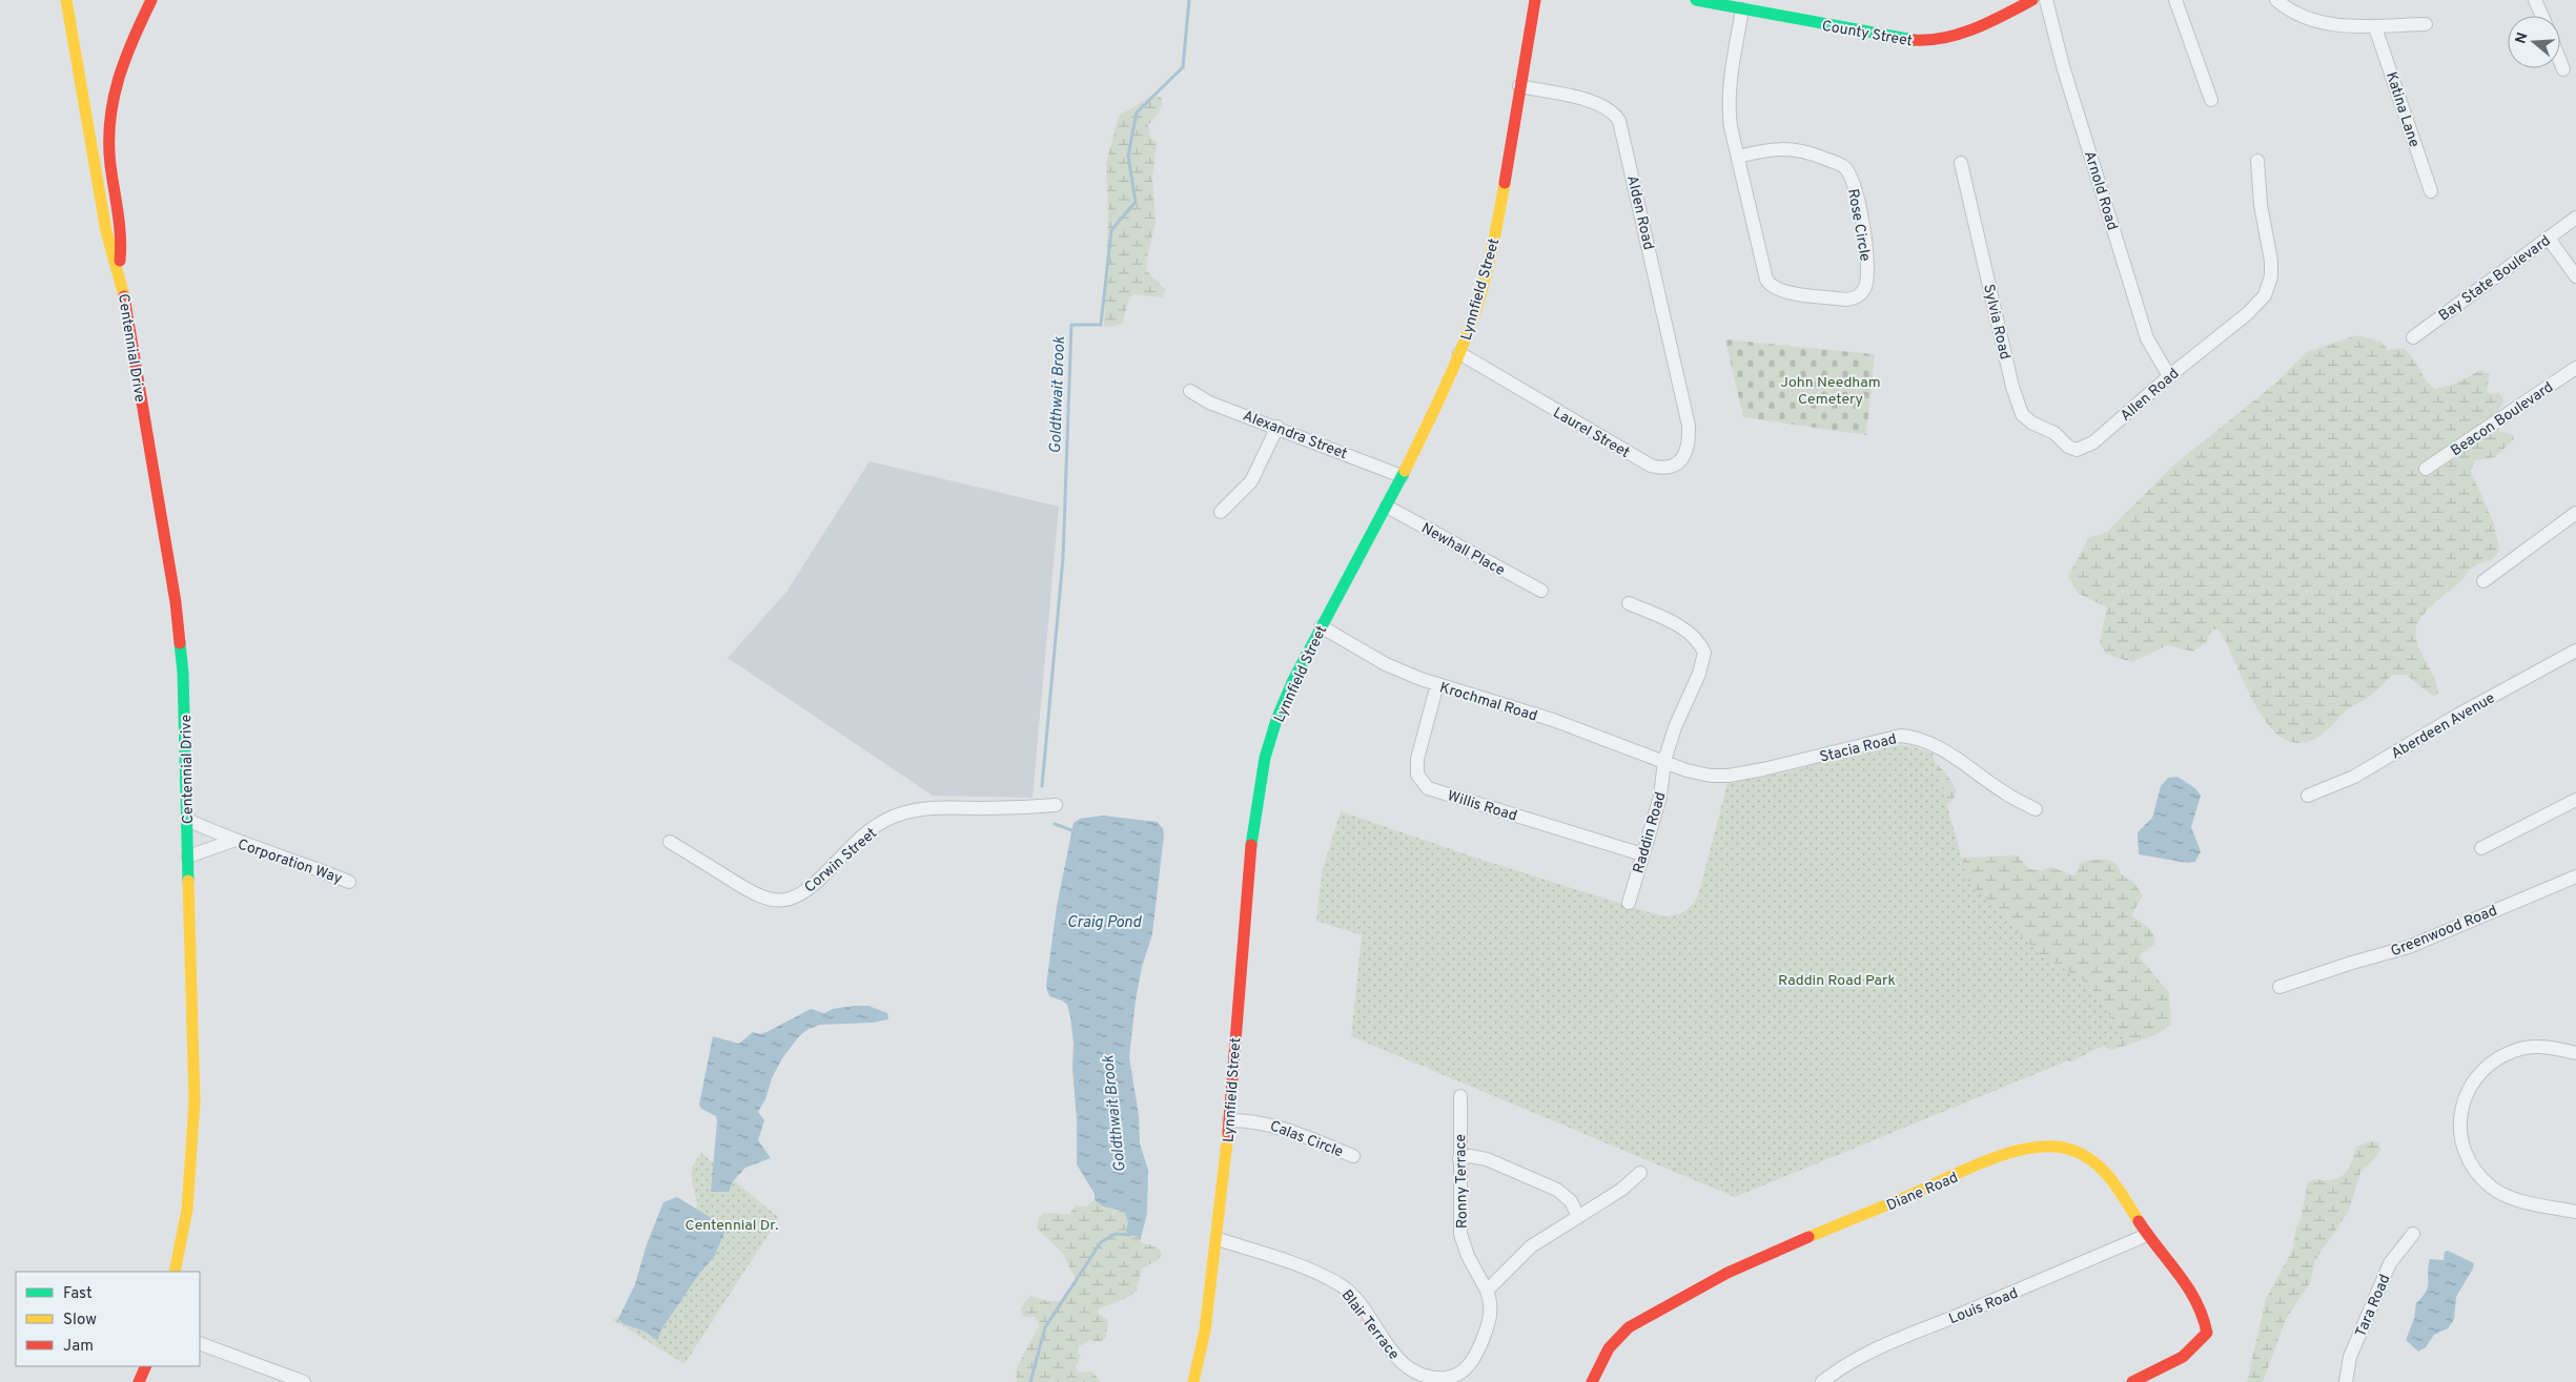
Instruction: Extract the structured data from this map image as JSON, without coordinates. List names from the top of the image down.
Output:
{
  "streets": {
    "street": [
      "County Street",
      "Katina Lane",
      "Arnold Road",
      "Alden Road",
      "Rose Circle",
      "Bay State Boulevard",
      "Lynnfield Street",
      "Sylvia Road",
      "Centennial Drive",
      "Allen Road",
      "Beacon Boulevard",
      "Laurel Street",
      "Alexandra Street",
      "Newhall Place",
      "Krochmal Road",
      "Aberdeen Avenue",
      "Stacia Road",
      "Willis Road",
      "Raddin Road",
      "Corwin Street",
      "Corporation Way",
      "Greenwood Road",
      "Calas Circle",
      "Ronny Terrace",
      "Diane Road",
      "Louis Road",
      "Tara Road",
      "Blair Terrace"
    ]
  },
  "crossings": [
    ["County Street", "Rose Circle"],
    ["Arnold Road", "Allen Road"],
    ["Alden Road", "Lynnfield Street"],
    ["Alden Road", "Laurel Street"],
    ["Lynnfield Street", "Laurel Street"],
    ["Lynnfield Street", "Alexandra Street"],
    ["Lynnfield Street", "Newhall Place"],
    ["Lynnfield Street", "Krochmal Road"],
    ["Lynnfield Street", "Calas Circle"],
    ["Lynnfield Street", "Blair Terrace"],
    ["Sylvia Road", "Allen Road"],
    ["Centennial Drive", "Corporation Way"],
    ["Krochmal Road", "Stacia Road"],
    ["Krochmal Road", "Willis Road"],
    ["Krochmal Road", "Raddin Road"],
    ["Stacia Road", "Raddin Road"],
    ["Willis Road", "Raddin Road"],
    ["Ronny Terrace", "Blair Terrace"],
    ["Diane Road", "Louis Road"]
  ],
  "water": ["Goldthwait Brook", "Craig Pond"],
  "parks": ["John Needham Cemetery", "Raddin Road Park", "Centennial Dr."],
  "legend": ["Fast", "Slow", "Jam"],
  "north": "left"
}
